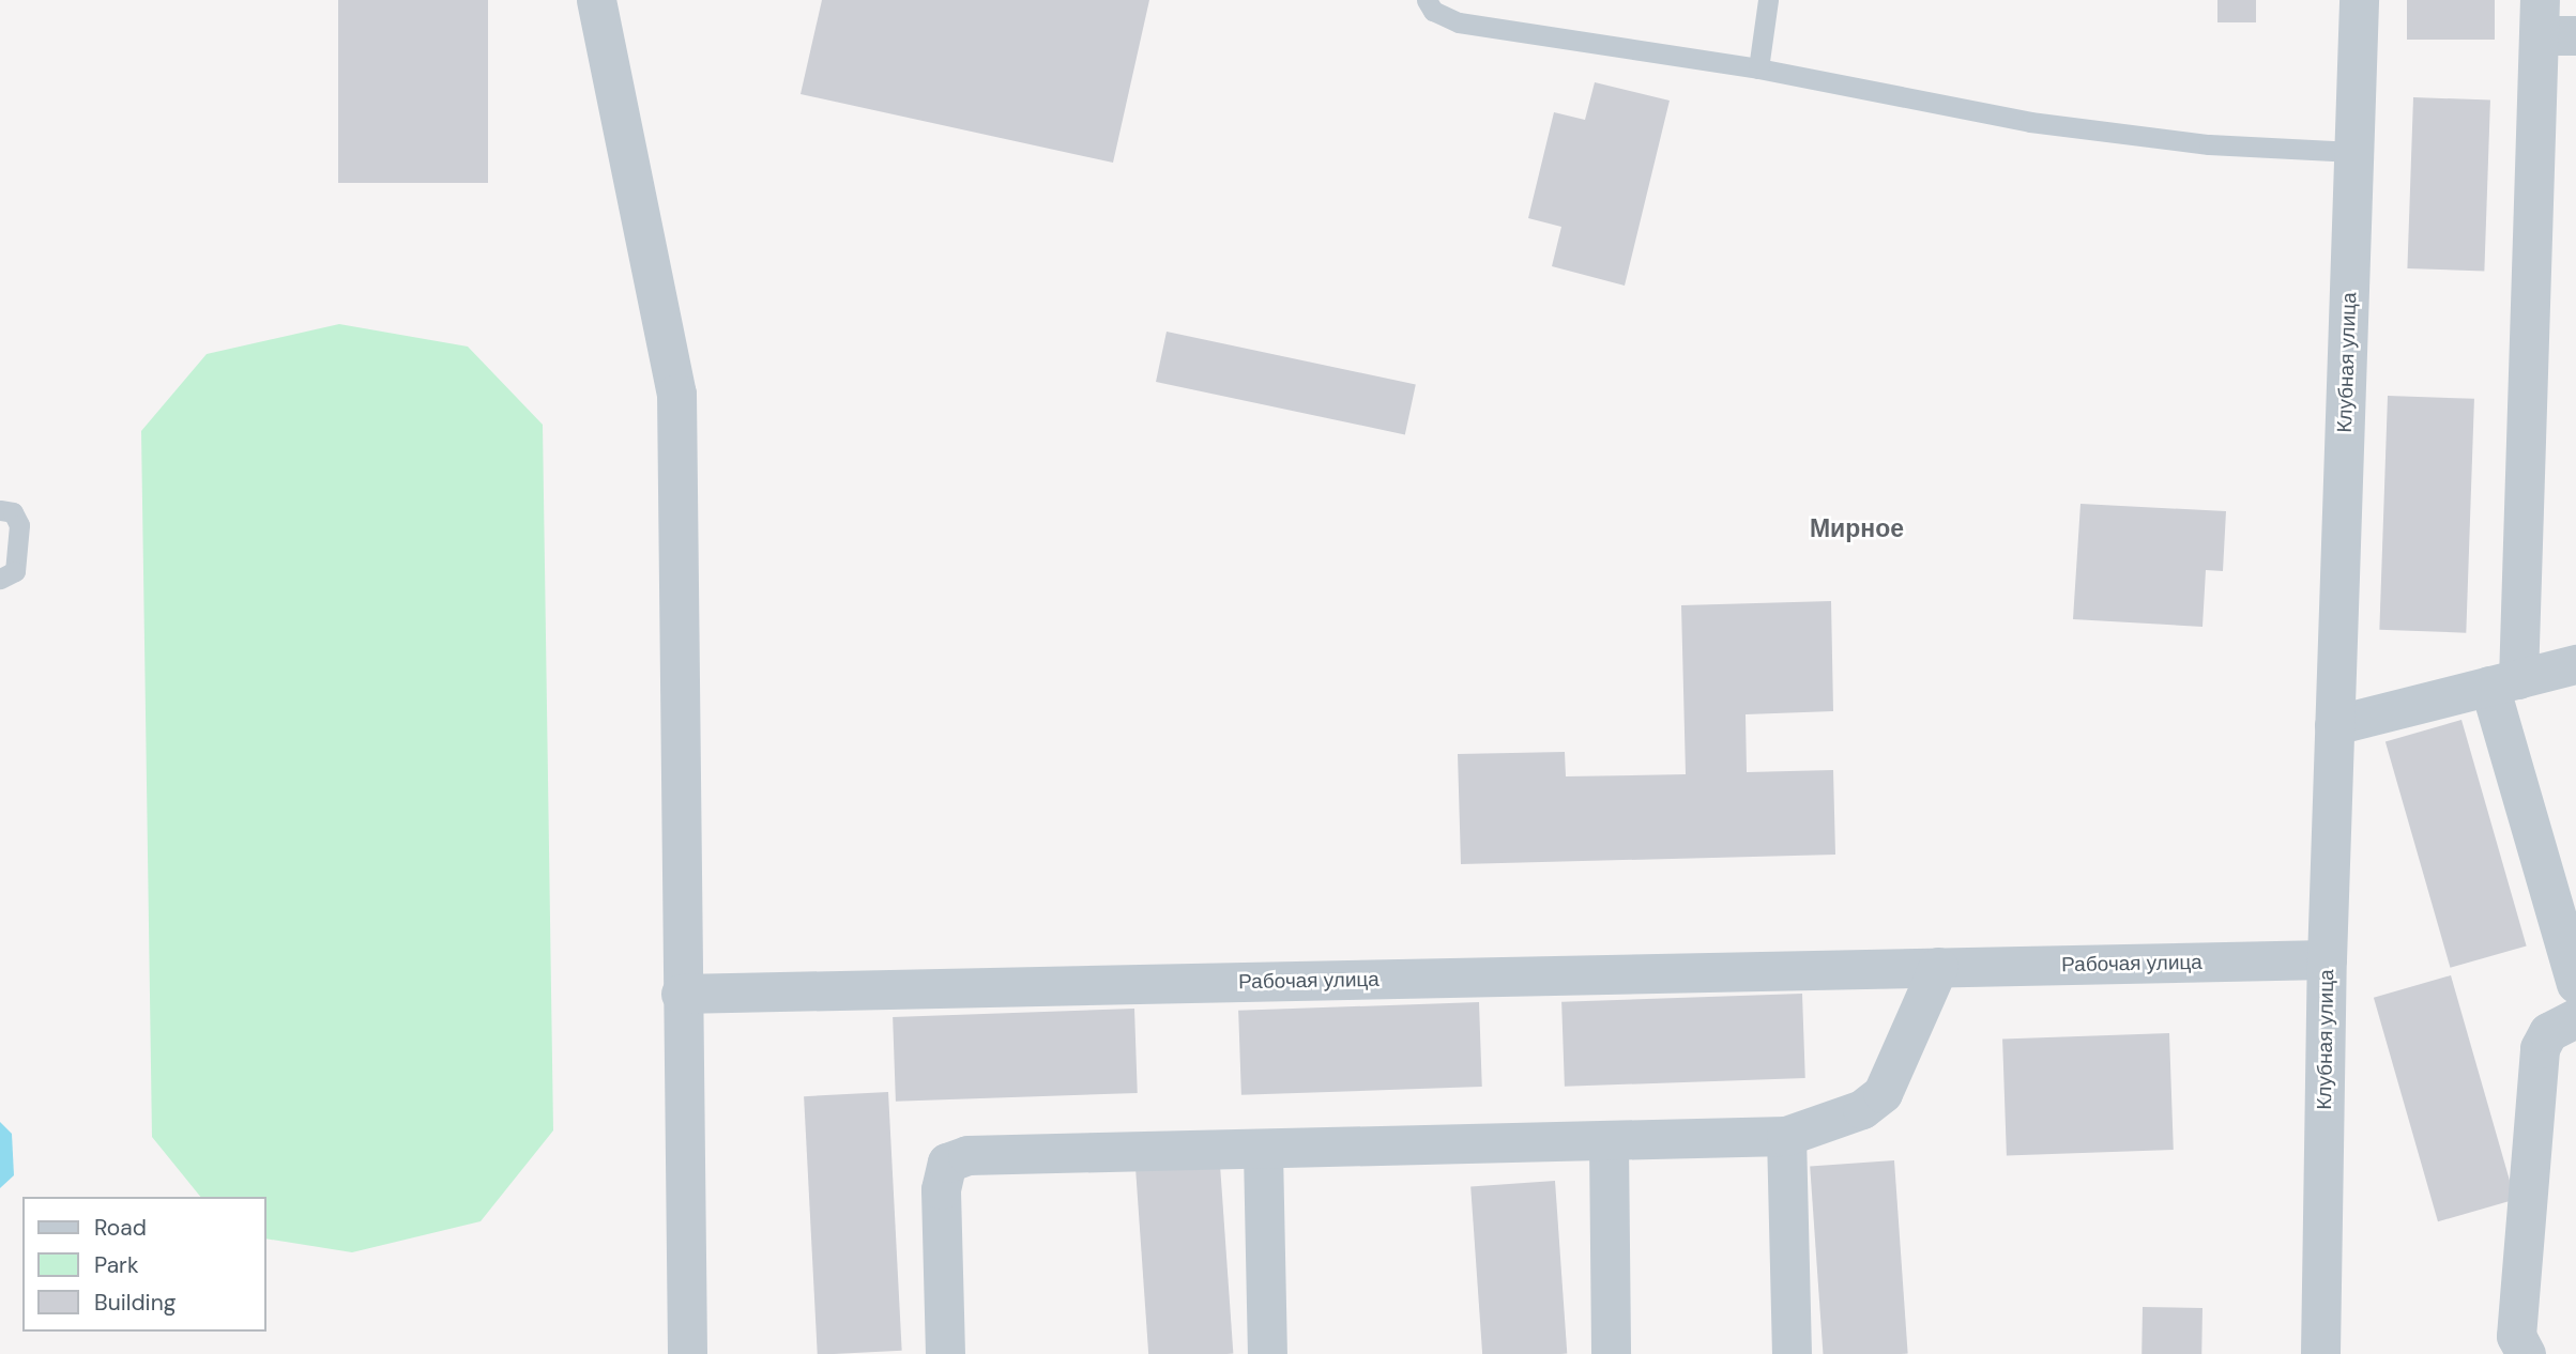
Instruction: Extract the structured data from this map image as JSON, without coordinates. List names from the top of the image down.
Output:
{
  "streets": {
    "street": ["Клубная улица", "Рабочая улица"]
  },
  "crossings": [
    ["Клубная улица", "Рабочая улица"]
  ],
  "districts": ["Мирное"],
  "legend": ["Road", "Park", "Building"]
}
